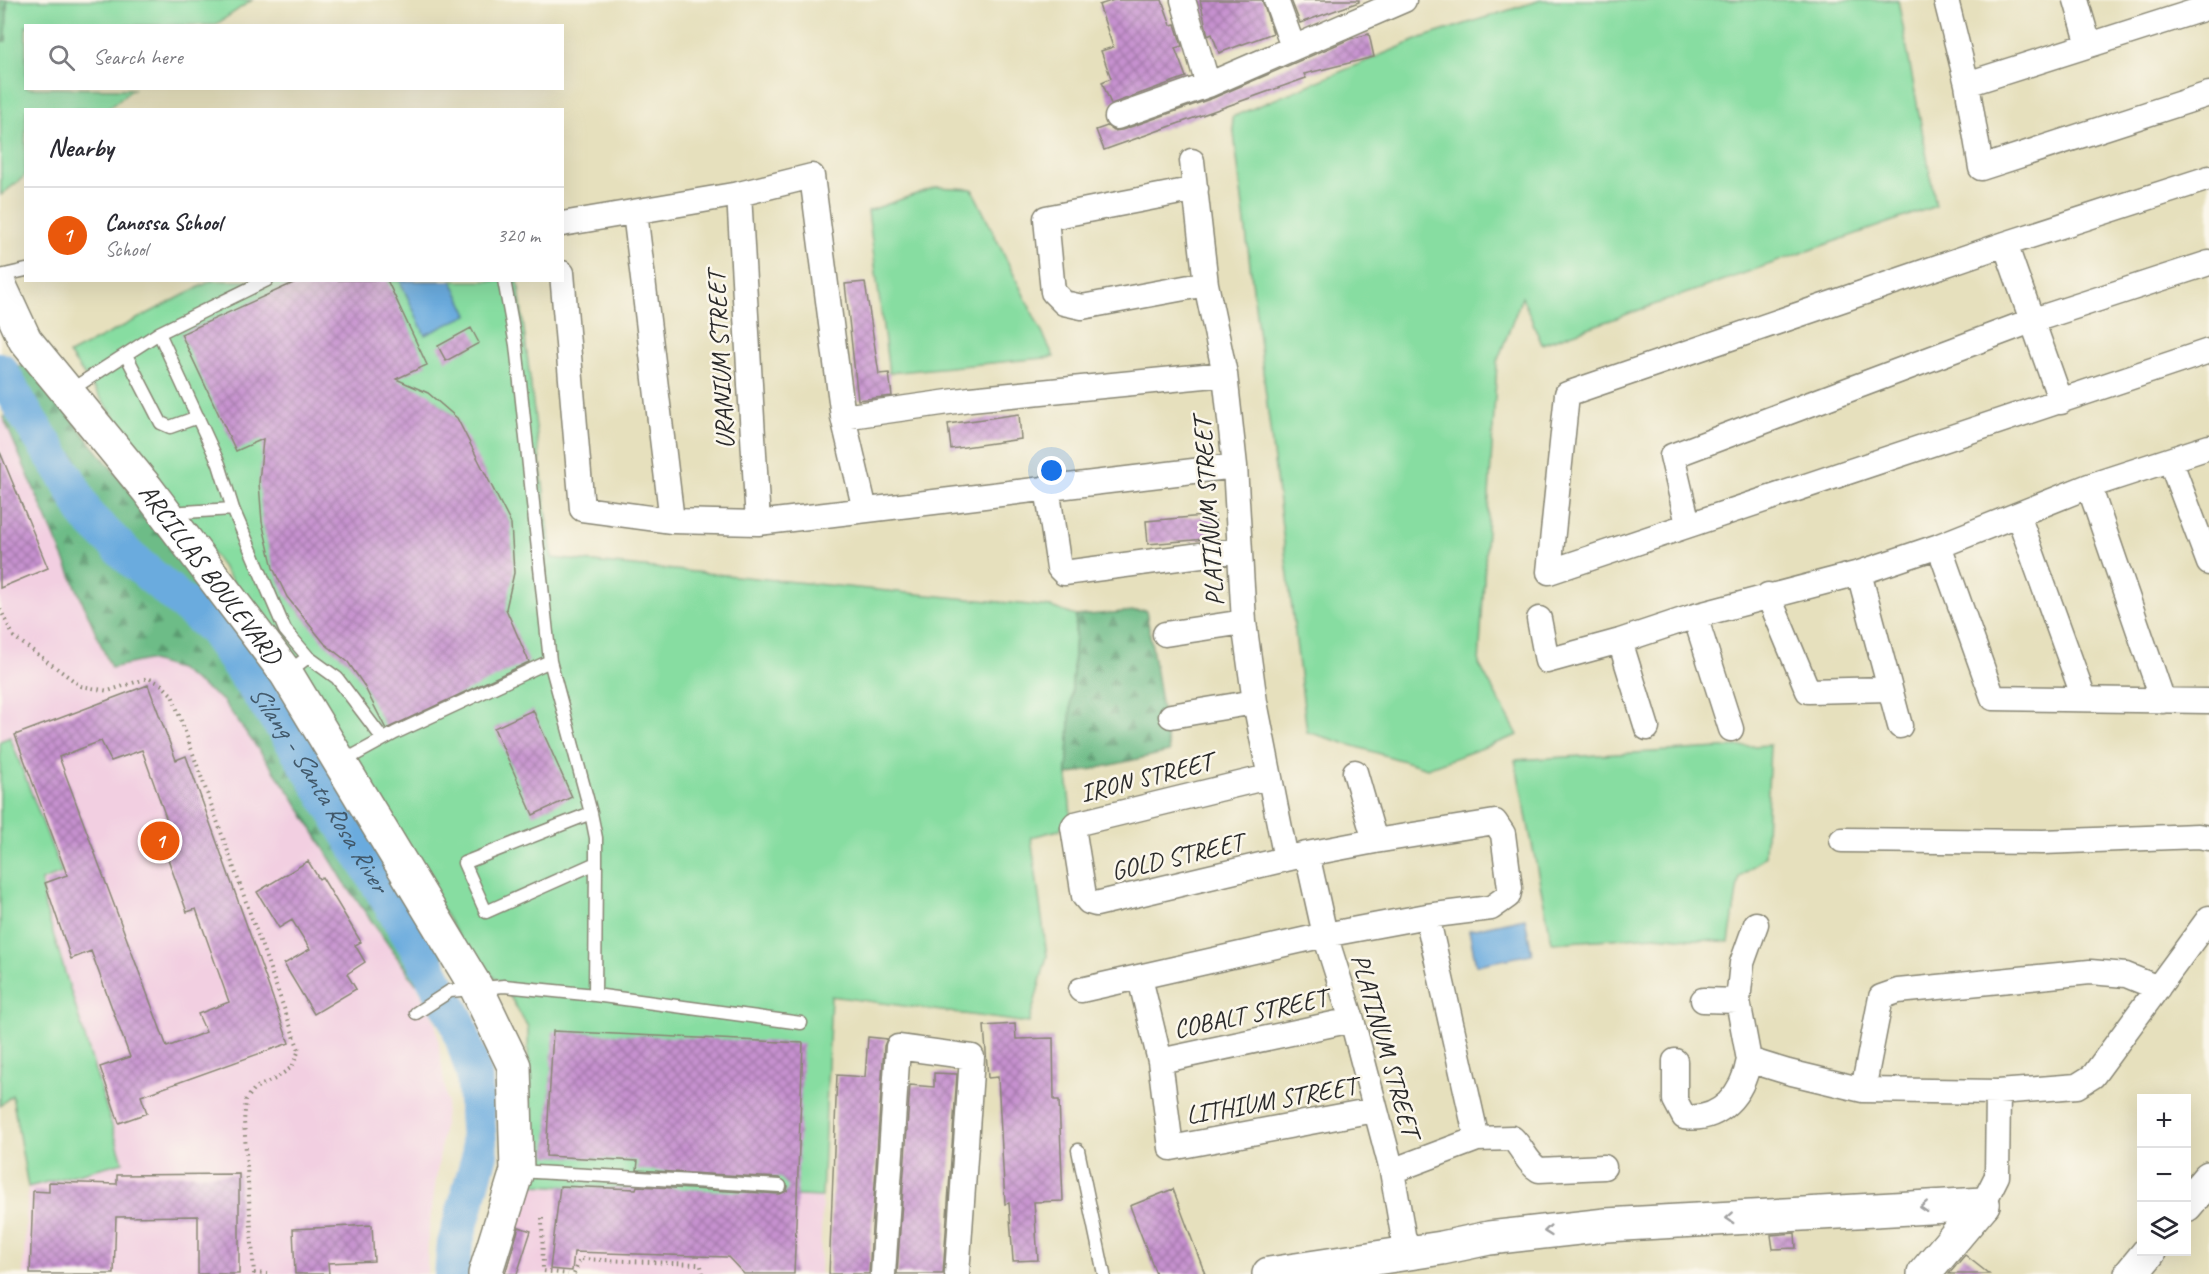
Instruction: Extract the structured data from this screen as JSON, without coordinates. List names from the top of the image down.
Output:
{
  "streets": {
    "main road": ["ARCILLAS BOULEVARD"],
    "street": [
      "URANIUM STREET",
      "PLATINUM STREET",
      "IRON STREET",
      "GOLD STREET",
      "COBALT STREET",
      "LITHIUM STREET"
    ]
  },
  "crossings": [
    ["PLATINUM STREET", "IRON STREET"],
    ["PLATINUM STREET", "GOLD STREET"],
    ["PLATINUM STREET", "COBALT STREET"],
    ["PLATINUM STREET", "LITHIUM STREET"],
    ["IRON STREET", "GOLD STREET"],
    ["COBALT STREET", "LITHIUM STREET"]
  ],
  "water": ["Silang - Santa Rosa River"],
  "page": {
    "search": "Search here",
    "heading": "Nearby",
    "list": [
      {
        "mark": "1",
        "name": "Canossa School",
        "note": "School",
        "value": "320 m"
      }
    ],
    "pins": "1",
    "map_buttons": ["+", "−"]
  }
}
